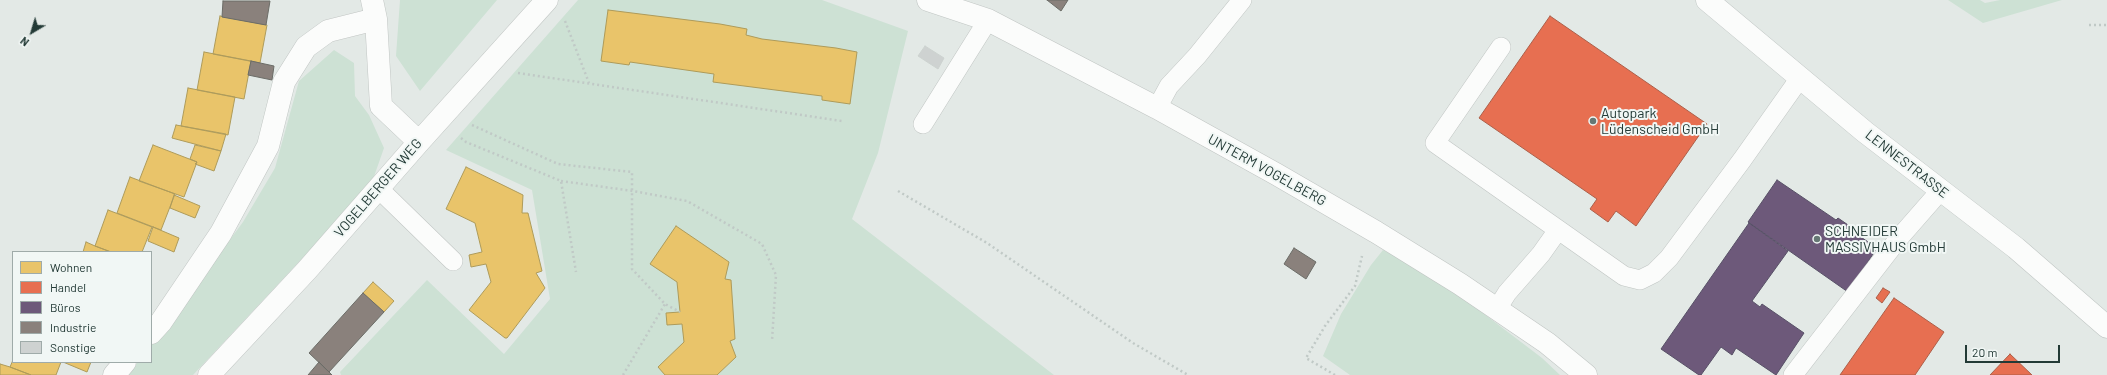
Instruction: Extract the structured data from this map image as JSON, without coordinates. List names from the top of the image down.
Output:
{
  "streets": {
    "street": ["LENNESTRASSE", "UNTERM VOGELBERG", "VOGELBERGER WEG"]
  },
  "places": ["Autopark Lüdenscheid GmbH", "SCHNEIDER MASSIVHAUS GmbH"],
  "legend": [
    "Wohnen",
    "Handel",
    "Büros",
    "Industrie",
    "Sonstige"
  ],
  "scale_bar": "20 m",
  "north": "bottom left"
}
